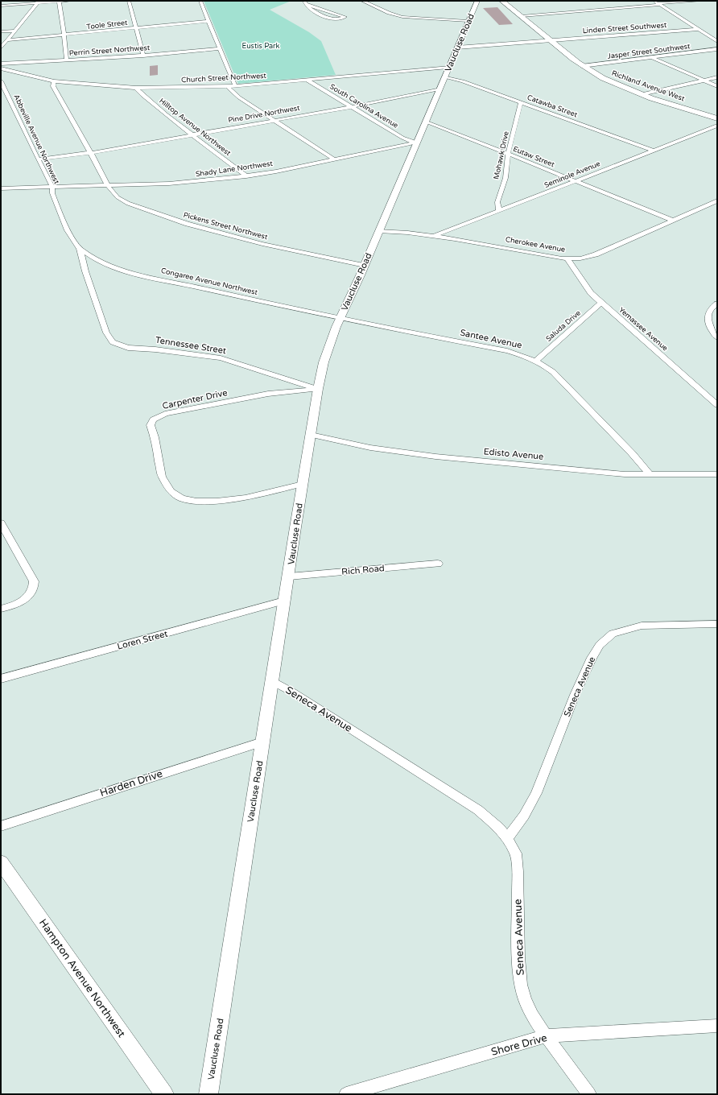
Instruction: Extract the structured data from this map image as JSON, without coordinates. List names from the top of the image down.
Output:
{
  "streets": {
    "main road": ["Richland Avenue West"],
    "street": [
      "Toole Street",
      "Linden Street Southwest",
      "Vaucluse Road",
      "Perrin Street Northwest",
      "Jasper Street Southwest",
      "Church Street Northwest",
      "South Carolina Avenue",
      "Catawba Street",
      "Pine Drive Northwest",
      "Hilltop Avenue Northwest",
      "Abbeville Avenue Northwest",
      "Mohawk Drive",
      "Eutaw Street",
      "Shady Lane Northwest",
      "Seminole Avenue",
      "Pickens Street Northwest",
      "Cherokee Avenue",
      "Congaree Avenue Northwest",
      "Saluda Drive",
      "Yemassee Avenue",
      "Santee Avenue",
      "Tennessee Street",
      "Carpenter Drive",
      "Edisto Avenue",
      "Rich Road",
      "Loren Street",
      "Seneca Avenue",
      "Harden Drive",
      "Hampton Avenue Northwest",
      "Shore Drive"
    ]
  },
  "crossings": [
    ["Linden Street Southwest", "Vaucluse Road"],
    ["Linden Street Southwest", "Richland Avenue West"],
    ["Vaucluse Road", "Church Street Northwest"],
    ["Vaucluse Road", "South Carolina Avenue"],
    ["Vaucluse Road", "Catawba Street"],
    ["Vaucluse Road", "Pine Drive Northwest"],
    ["Vaucluse Road", "Eutaw Street"],
    ["Vaucluse Road", "Shady Lane Northwest"],
    ["Vaucluse Road", "Pickens Street Northwest"],
    ["Vaucluse Road", "Cherokee Avenue"],
    ["Vaucluse Road", "Congaree Avenue Northwest"],
    ["Vaucluse Road", "Santee Avenue"],
    ["Vaucluse Road", "Tennessee Street"],
    ["Vaucluse Road", "Carpenter Drive"],
    ["Vaucluse Road", "Edisto Avenue"],
    ["Vaucluse Road", "Rich Road"],
    ["Vaucluse Road", "Loren Street"],
    ["Vaucluse Road", "Seneca Avenue"],
    ["Vaucluse Road", "Harden Drive"],
    ["Jasper Street Southwest", "Richland Avenue West"],
    ["Church Street Northwest", "South Carolina Avenue"],
    ["Church Street Northwest", "Catawba Street"],
    ["Church Street Northwest", "Hilltop Avenue Northwest"],
    ["Church Street Northwest", "Pickens Street Northwest"],
    ["South Carolina Avenue", "Pine Drive Northwest"],
    ["South Carolina Avenue", "Shady Lane Northwest"],
    ["Catawba Street", "Mohawk Drive"],
    ["Catawba Street", "Seminole Avenue"],
    ["Pine Drive Northwest", "Hilltop Avenue Northwest"],
    ["Pine Drive Northwest", "Abbeville Avenue Northwest"],
    ["Pine Drive Northwest", "Pickens Street Northwest"],
    ["Hilltop Avenue Northwest", "Shady Lane Northwest"],
    ["Abbeville Avenue Northwest", "Shady Lane Northwest"],
    ["Abbeville Avenue Northwest", "Congaree Avenue Northwest"],
    ["Abbeville Avenue Northwest", "Tennessee Street"],
    ["Mohawk Drive", "Eutaw Street"],
    ["Mohawk Drive", "Seminole Avenue"],
    ["Eutaw Street", "Seminole Avenue"],
    ["Eutaw Street", "Cherokee Avenue"],
    ["Shady Lane Northwest", "Pickens Street Northwest"],
    ["Seminole Avenue", "Cherokee Avenue"],
    ["Cherokee Avenue", "Yemassee Avenue"],
    ["Congaree Avenue Northwest", "Santee Avenue"],
    ["Saluda Drive", "Yemassee Avenue"],
    ["Saluda Drive", "Santee Avenue"],
    ["Santee Avenue", "Edisto Avenue"],
    ["Tennessee Street", "Carpenter Drive"],
    ["Seneca Avenue", "Shore Drive"]
  ],
  "parks": ["Eustis Park"]
}
